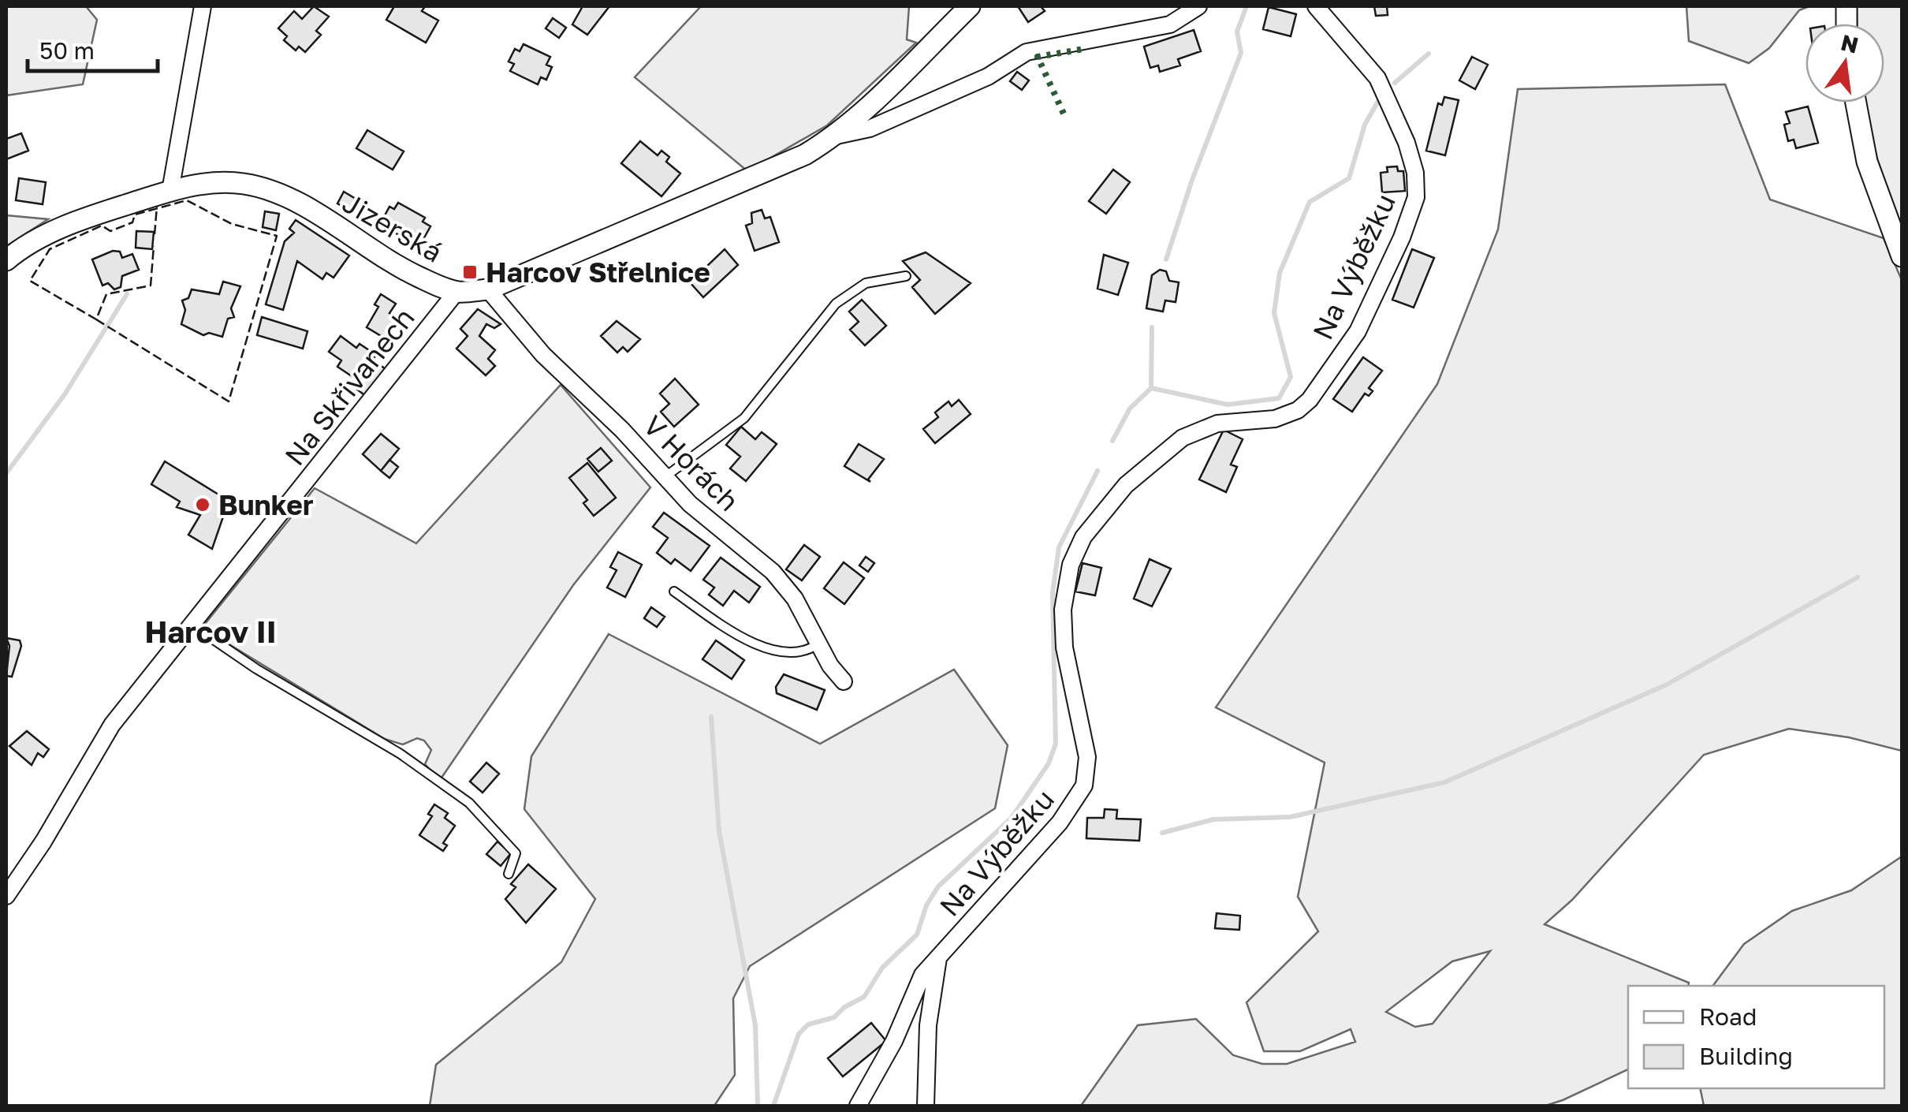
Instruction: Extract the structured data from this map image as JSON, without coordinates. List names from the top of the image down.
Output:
{
  "streets": {
    "street": [
      "Jizerská",
      "Na Výběžku",
      "Na Skřivanech",
      "V Horách"
    ]
  },
  "crossings": [
    ["Jizerská", "Na Skřivanech"],
    ["Jizerská", "V Horách"]
  ],
  "districts": ["Harcov II"],
  "places": {
    "transit": ["Harcov Střelnice"],
    "other": ["Bunker"]
  },
  "legend": ["Road", "Building"],
  "scale_bar": "50 m",
  "north": "top"
}
